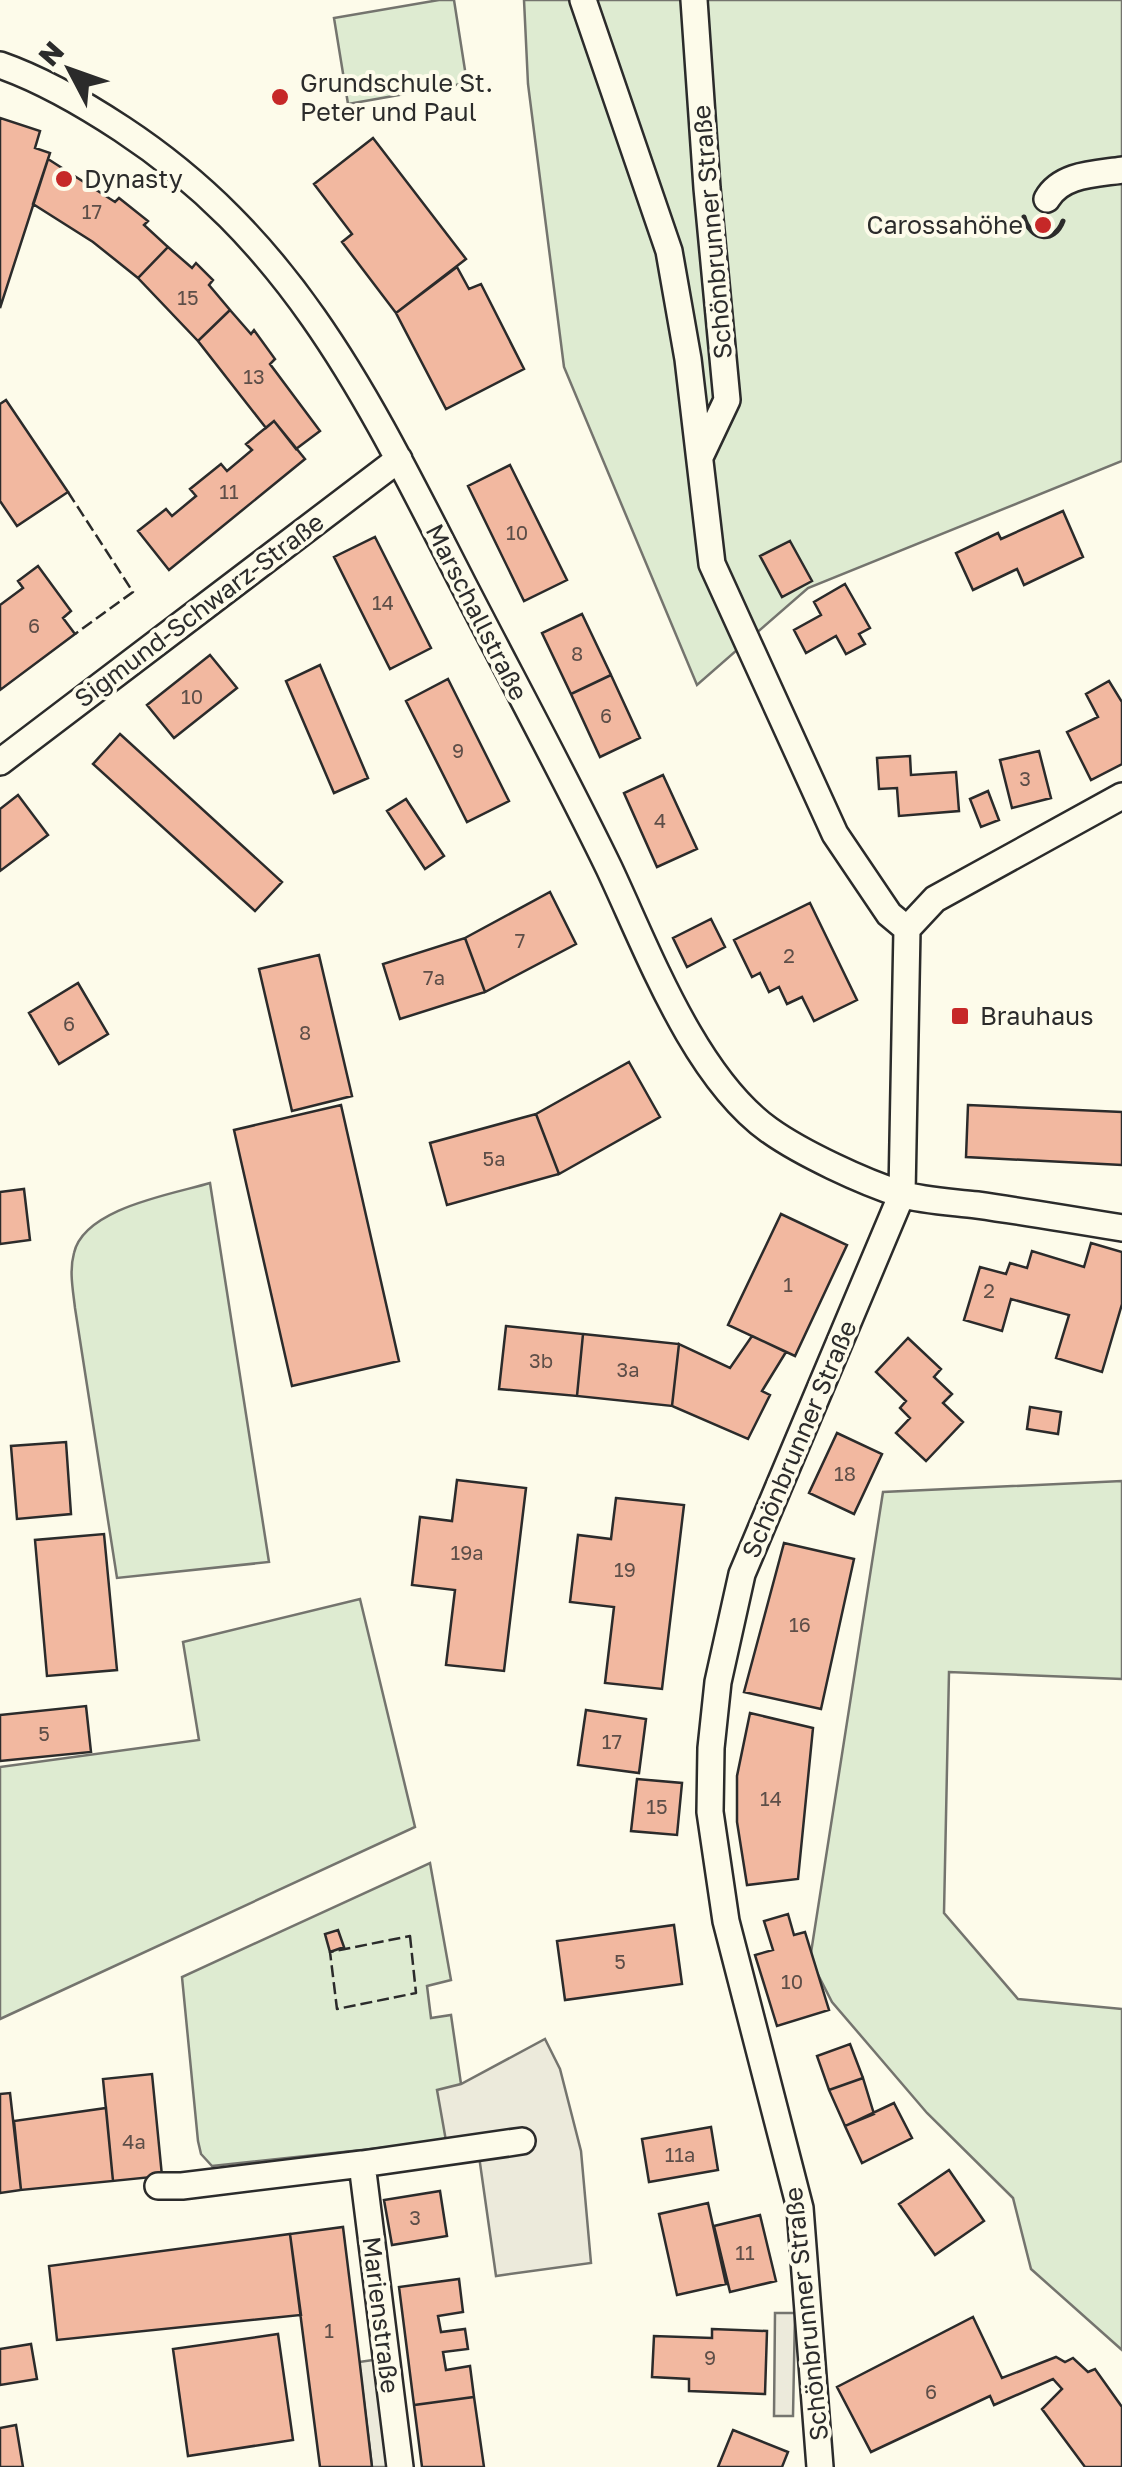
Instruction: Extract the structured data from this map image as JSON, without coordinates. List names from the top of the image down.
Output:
{
  "streets": {
    "street": [
      "Schönbrunner Straße",
      "Sigmund-Schwarz-Straße",
      "Marschallstraße",
      "Marienstraße"
    ]
  },
  "crossings": [
    ["Schönbrunner Straße", "Marschallstraße"],
    ["Sigmund-Schwarz-Straße", "Marschallstraße"]
  ],
  "places": {
    "other": ["Grundschule St. Peter und Paul", "Dynasty", "Carossahöhe"],
    "transit": ["Brauhaus"]
  },
  "house_numbers": [
    "17",
    "15",
    "13",
    "11",
    "10",
    "14",
    "6",
    "8",
    "10",
    "6",
    "9",
    "3",
    "4",
    "7",
    "2",
    "7a",
    "6",
    "8",
    "5a",
    "1",
    "2",
    "3b",
    "3a",
    "18",
    "19a",
    "19",
    "16",
    "5",
    "17",
    "14",
    "15",
    "5",
    "10",
    "4a",
    "11a",
    "3",
    "11",
    "1",
    "9",
    "6"
  ],
  "north": "top left"
}
